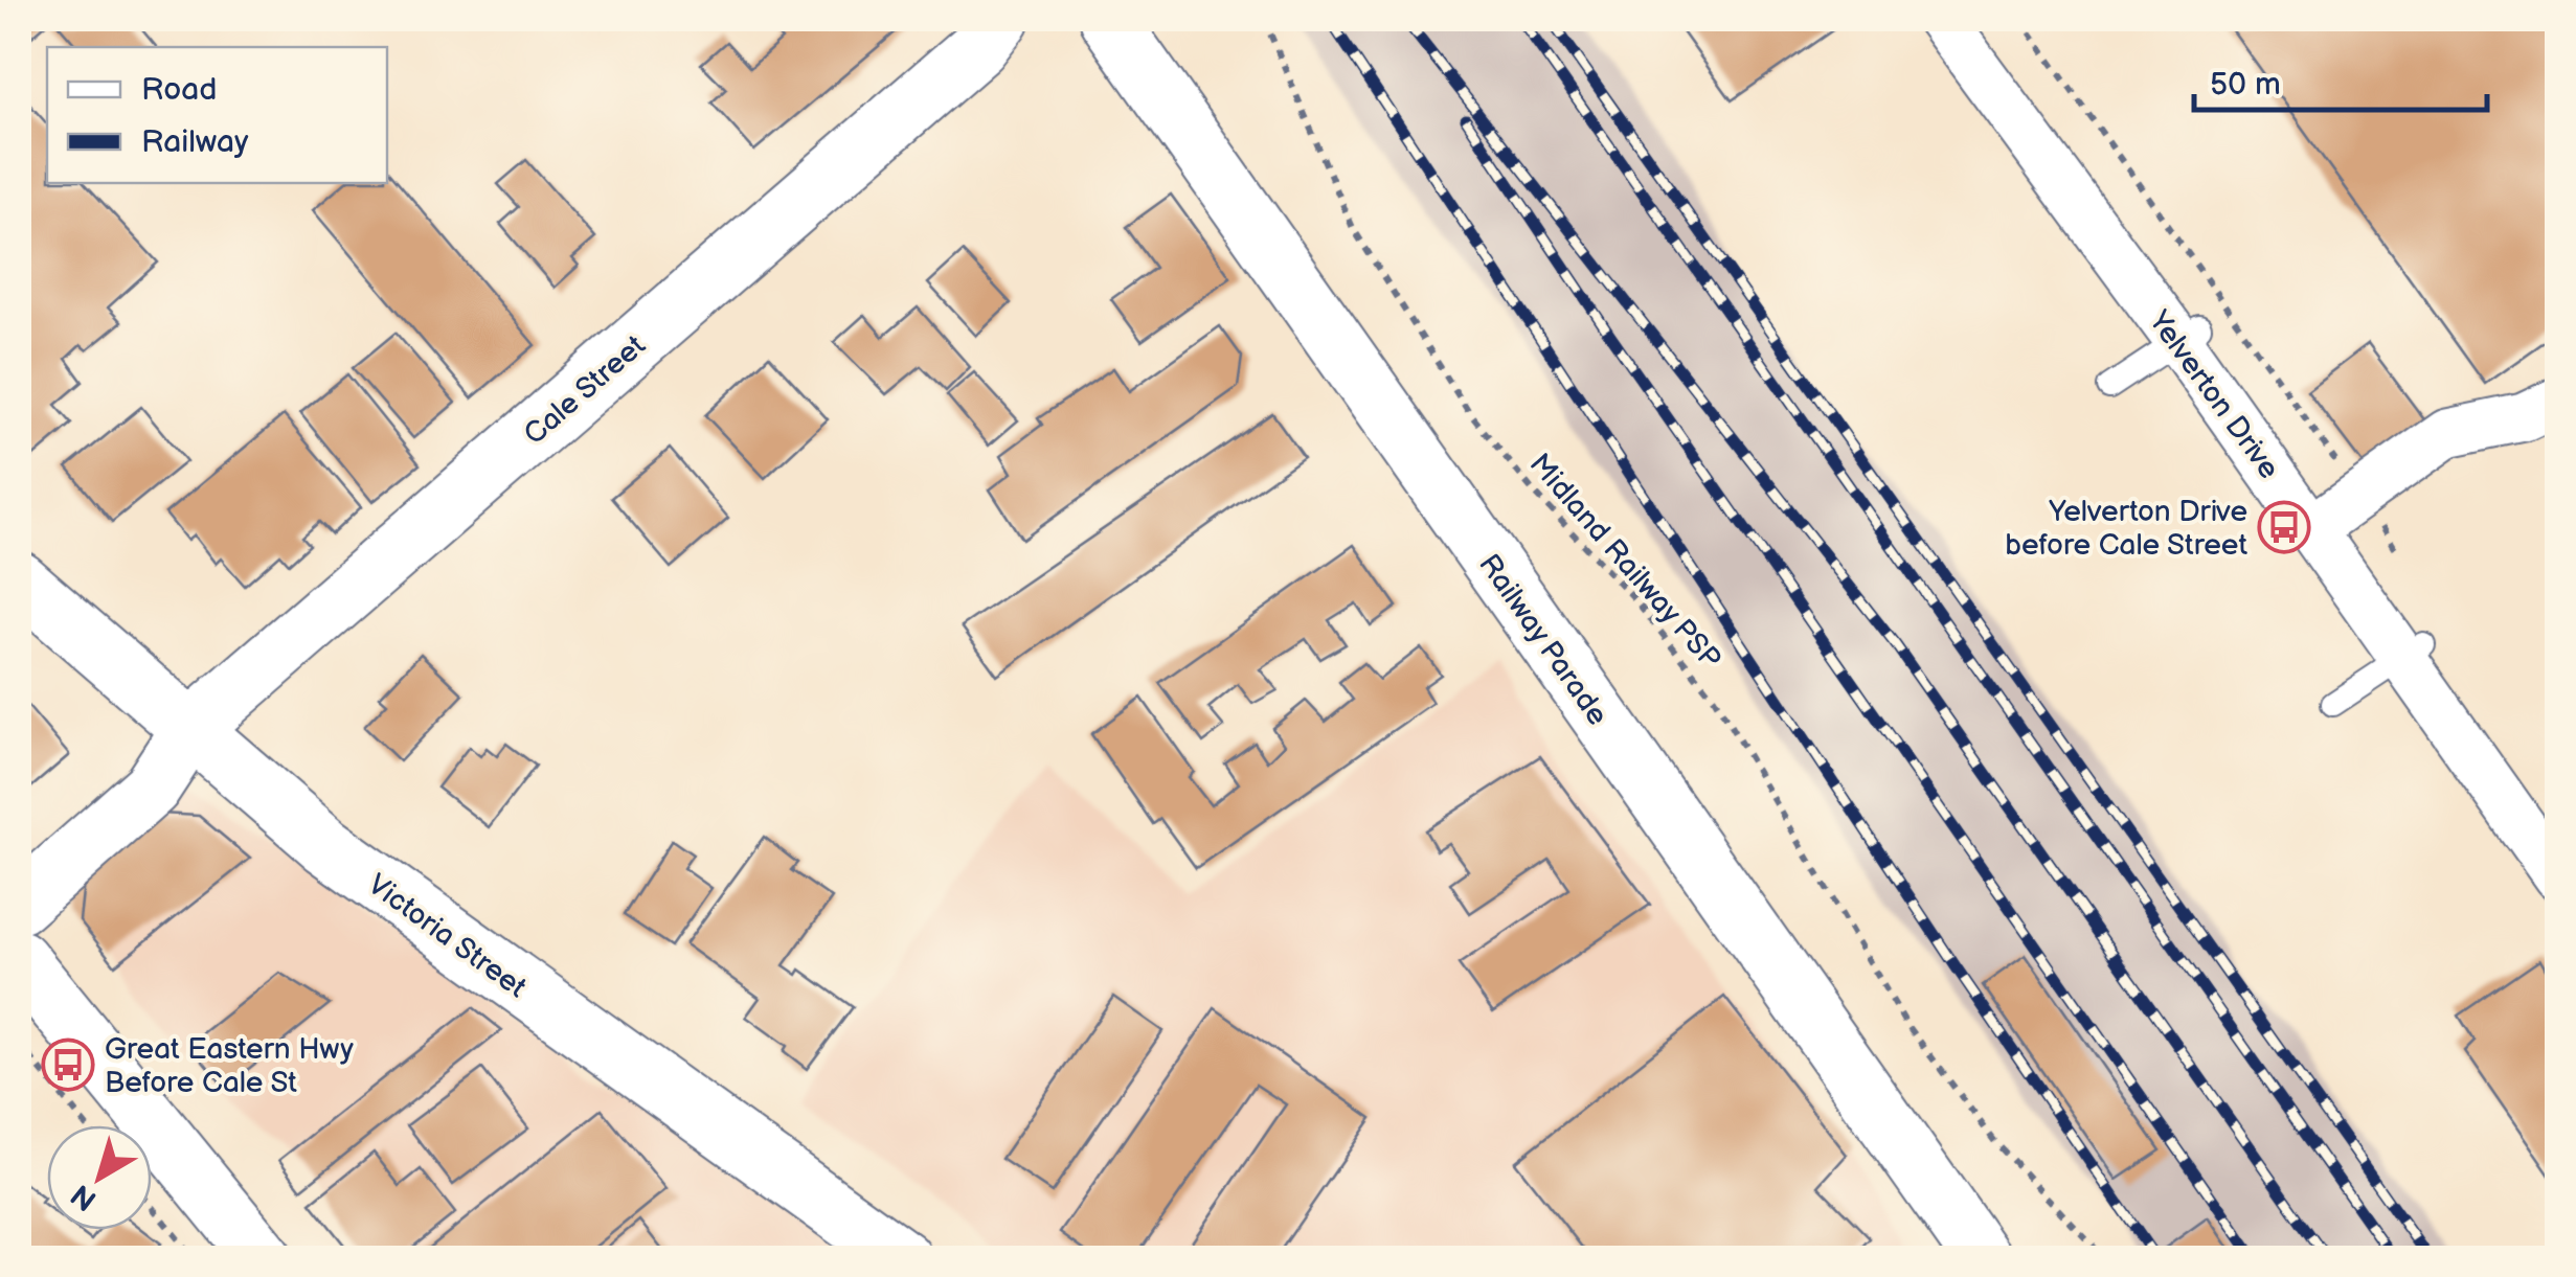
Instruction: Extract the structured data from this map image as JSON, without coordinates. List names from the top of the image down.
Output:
{
  "streets": {
    "main road": ["Cale Street", "Railway Parade", "Victoria Street"],
    "street": ["Yelverton Drive"],
    "path": ["Midland Railway PSP"]
  },
  "crossings": [
    ["Cale Street", "Victoria Street"]
  ],
  "places": {
    "bus stop": ["Yelverton Drive before Cale Street", "Great Eastern Hwy Before Cale St"]
  },
  "legend": ["Road", "Railway"],
  "scale_bar": "50 m",
  "north": "bottom left"
}
